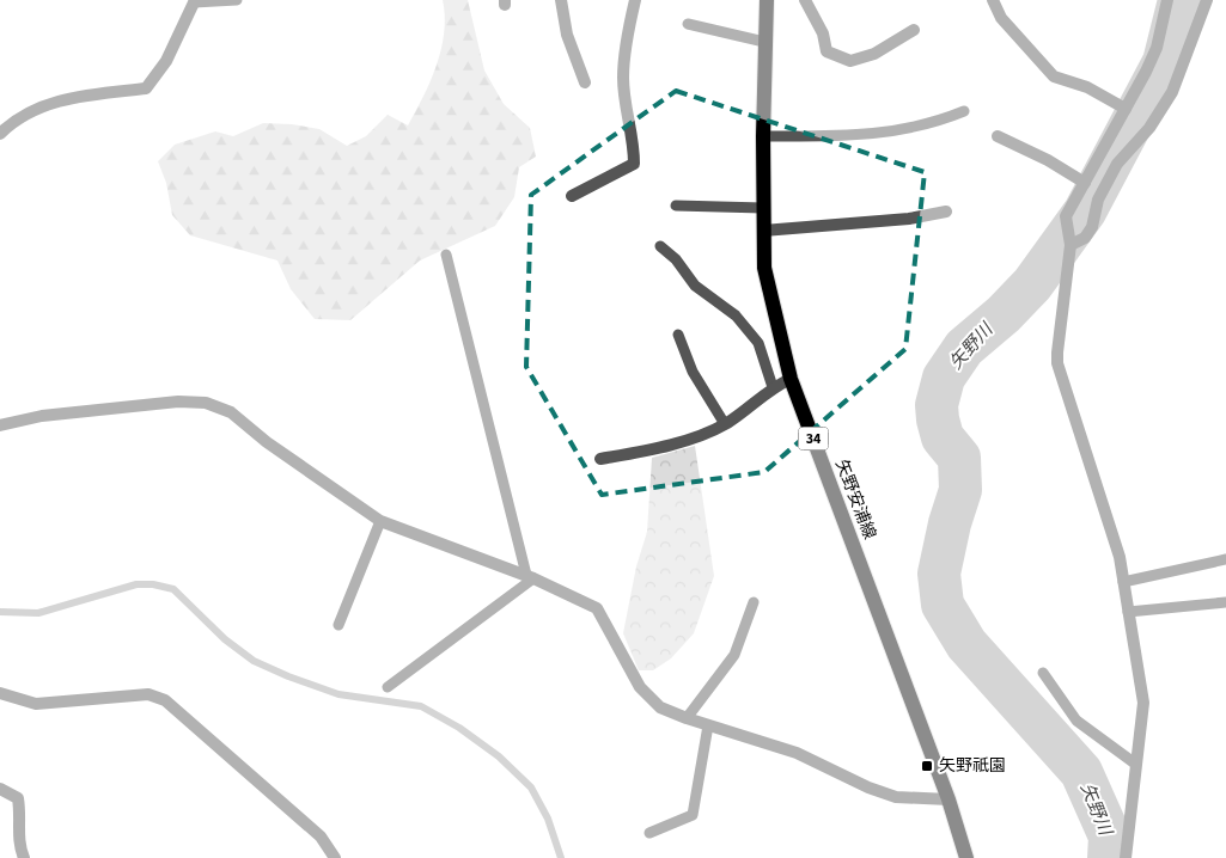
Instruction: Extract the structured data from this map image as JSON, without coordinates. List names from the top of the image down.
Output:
{
  "streets": {
    "main road": ["34", "矢野安浦線"]
  },
  "water": ["矢野川"],
  "places": {
    "transit": ["矢野祇園"]
  }
}
